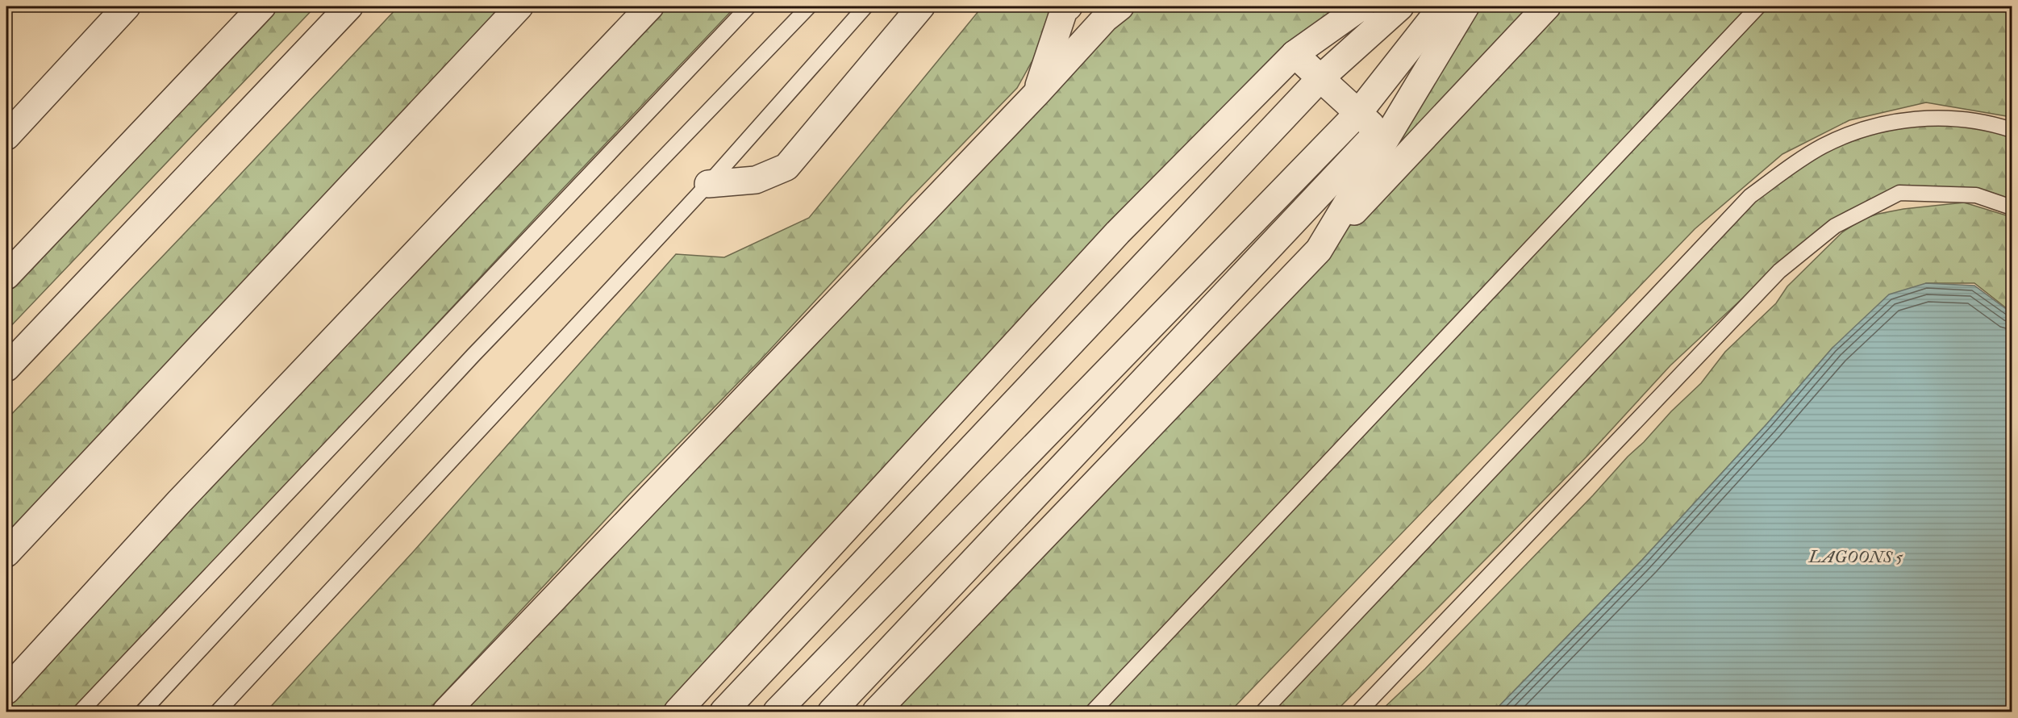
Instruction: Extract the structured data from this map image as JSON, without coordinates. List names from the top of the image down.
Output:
{
  "water": ["LAGOONS 5"]
}
